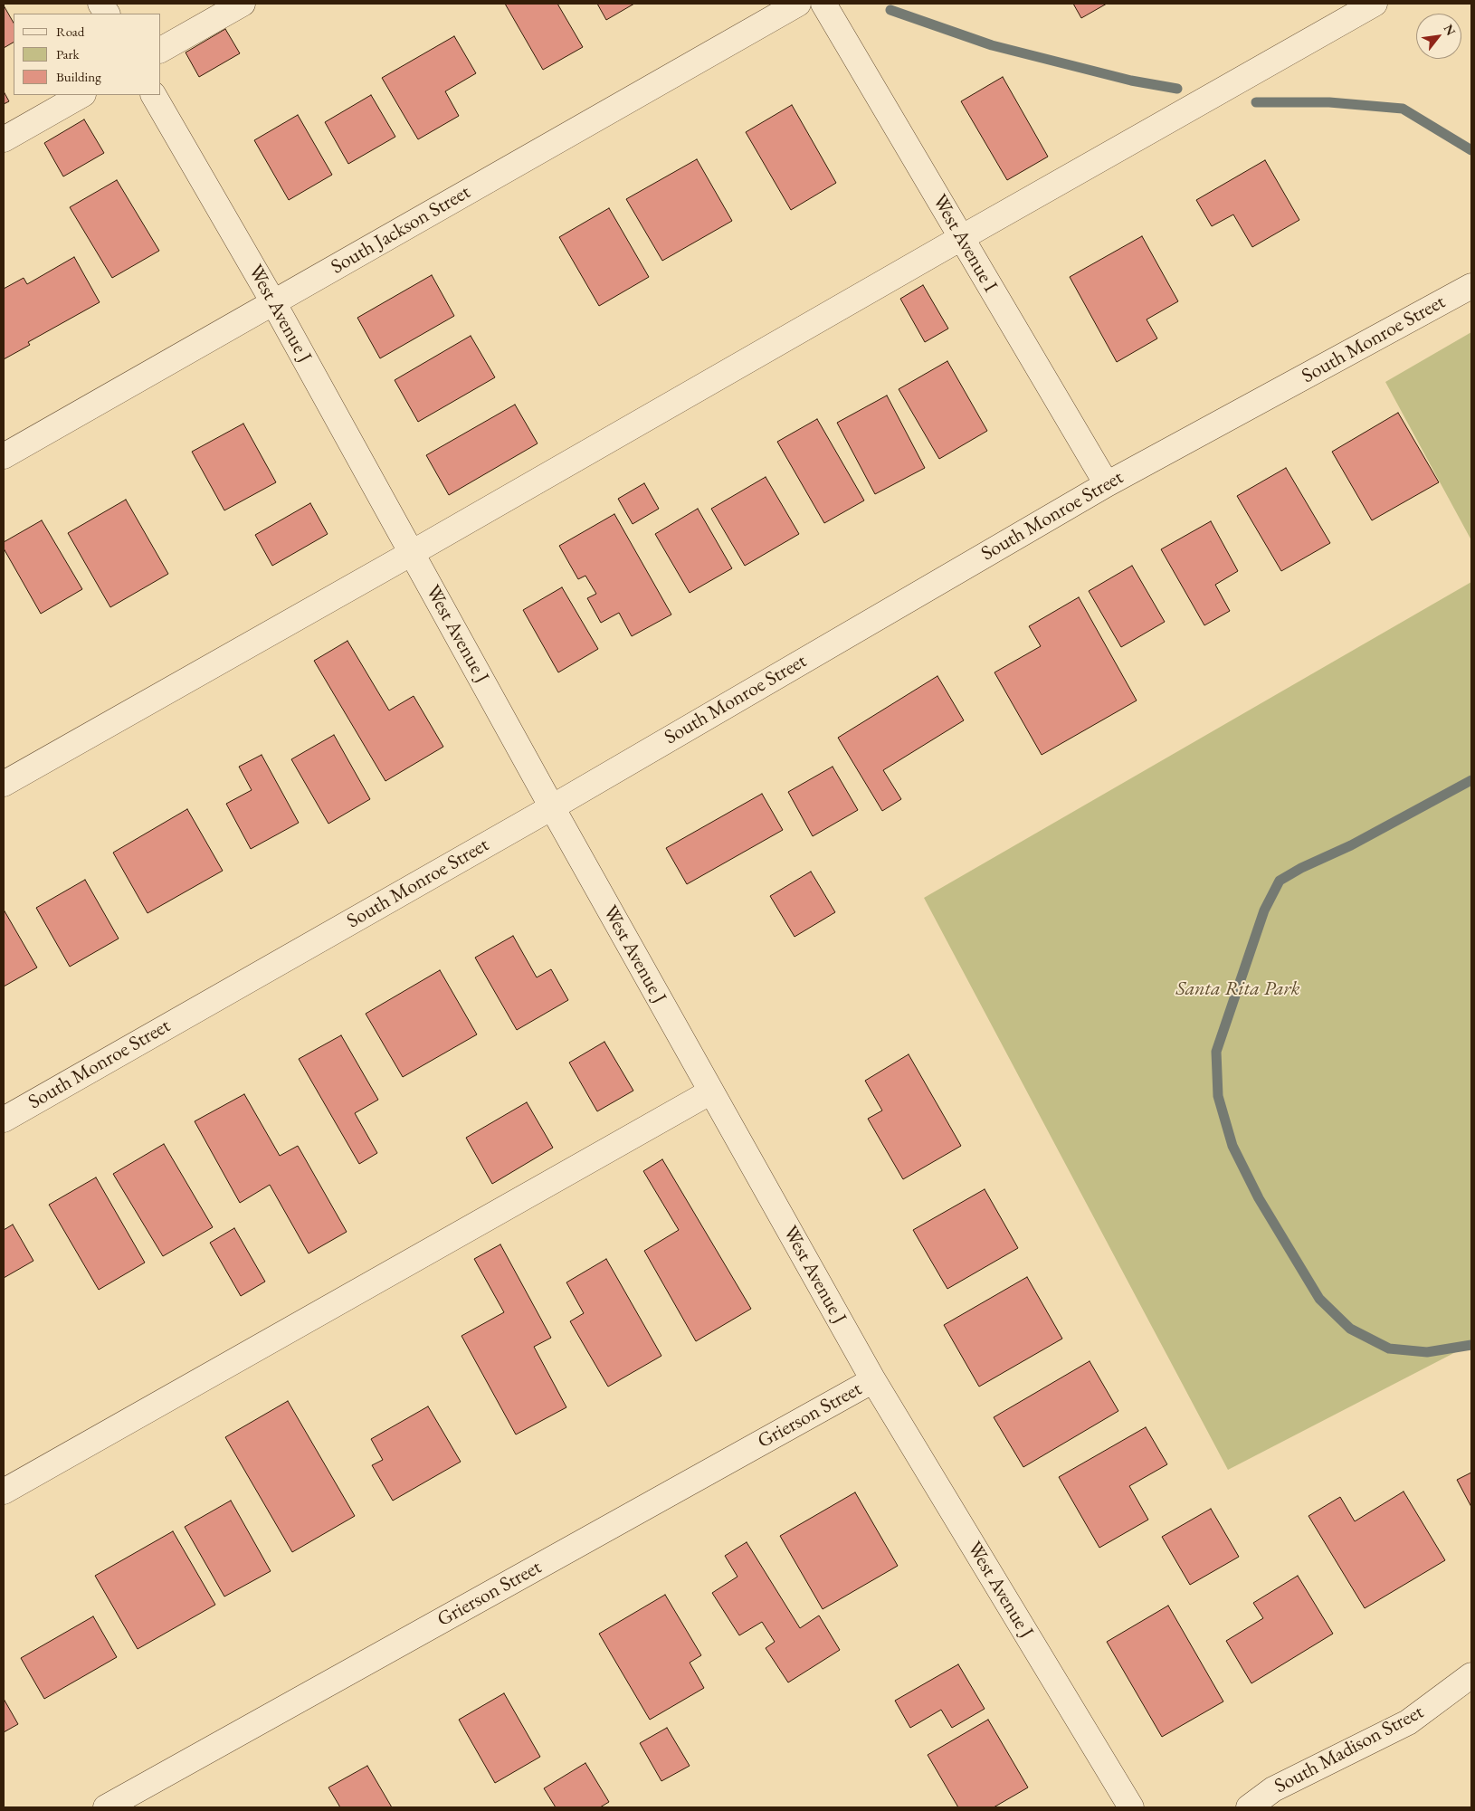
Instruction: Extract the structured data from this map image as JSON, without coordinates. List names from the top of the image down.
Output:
{
  "streets": {
    "street": [
      "South Jackson Street",
      "West Avenue I",
      "West Avenue J",
      "South Monroe Street",
      "Grierson Street",
      "South Madison Street"
    ]
  },
  "crossings": [
    ["South Jackson Street", "West Avenue J"],
    ["West Avenue I", "South Monroe Street"],
    ["West Avenue J", "South Monroe Street"],
    ["West Avenue J", "Grierson Street"]
  ],
  "parks": ["Santa Rita Park"],
  "legend": ["Road", "Park", "Building"],
  "north": "top right"
}
